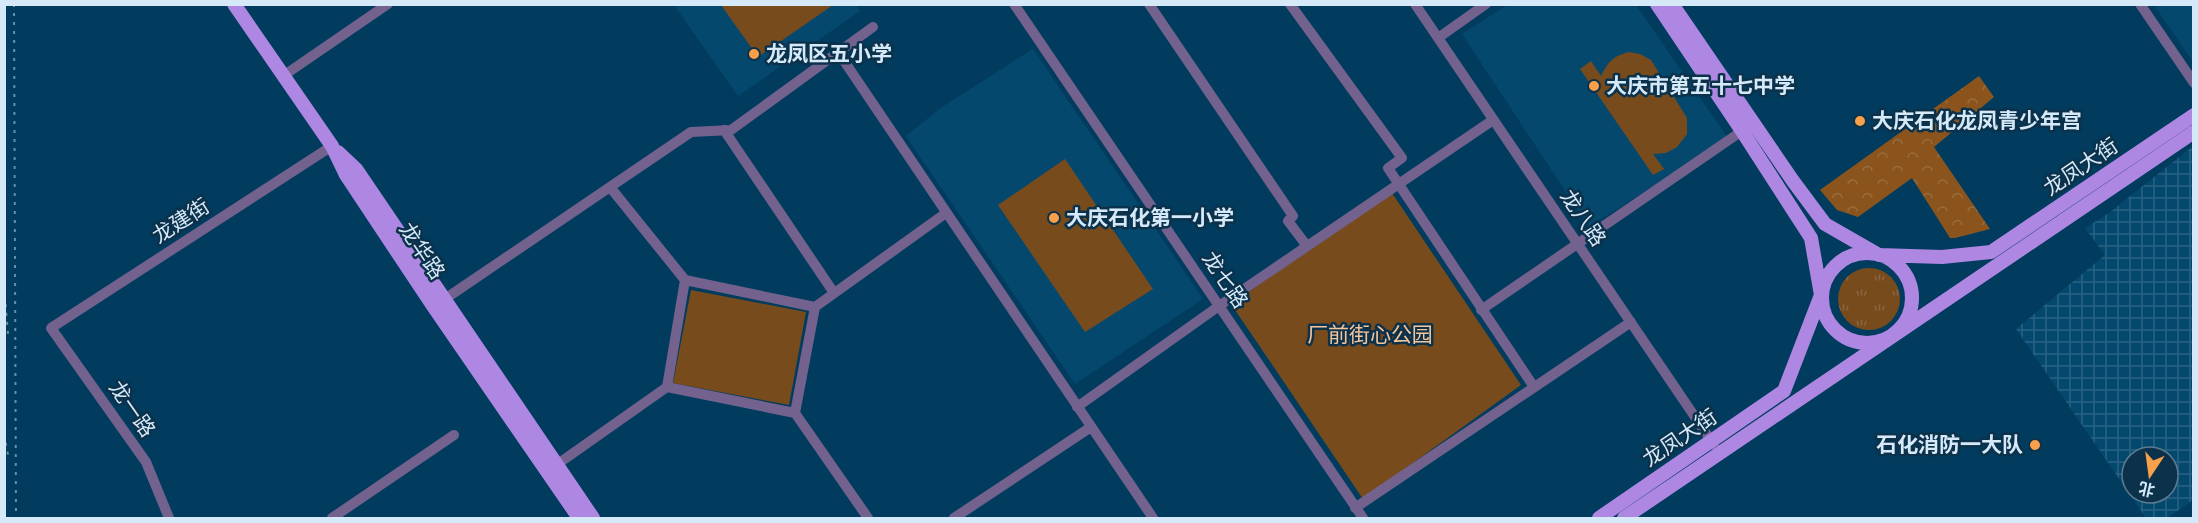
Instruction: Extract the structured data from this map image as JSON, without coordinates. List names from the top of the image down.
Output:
{
  "streets": {
    "main road": ["龙凤大街", "龙华路"],
    "street": [
      "龙八路",
      "龙建街",
      "龙七路",
      "龙一路"
    ]
  },
  "crossings": [
    ["龙凤大街", "龙八路"],
    ["龙建街", "龙华路"],
    ["龙建街", "龙一路"]
  ],
  "parks": ["厂前街心公园"],
  "places": [
    "龙凤区五小学",
    "大庆市第五十七中学",
    "大庆石化龙凤青少年宫",
    "大庆石化第一小学",
    "石化消防一大队"
  ],
  "north": "bottom"
}
